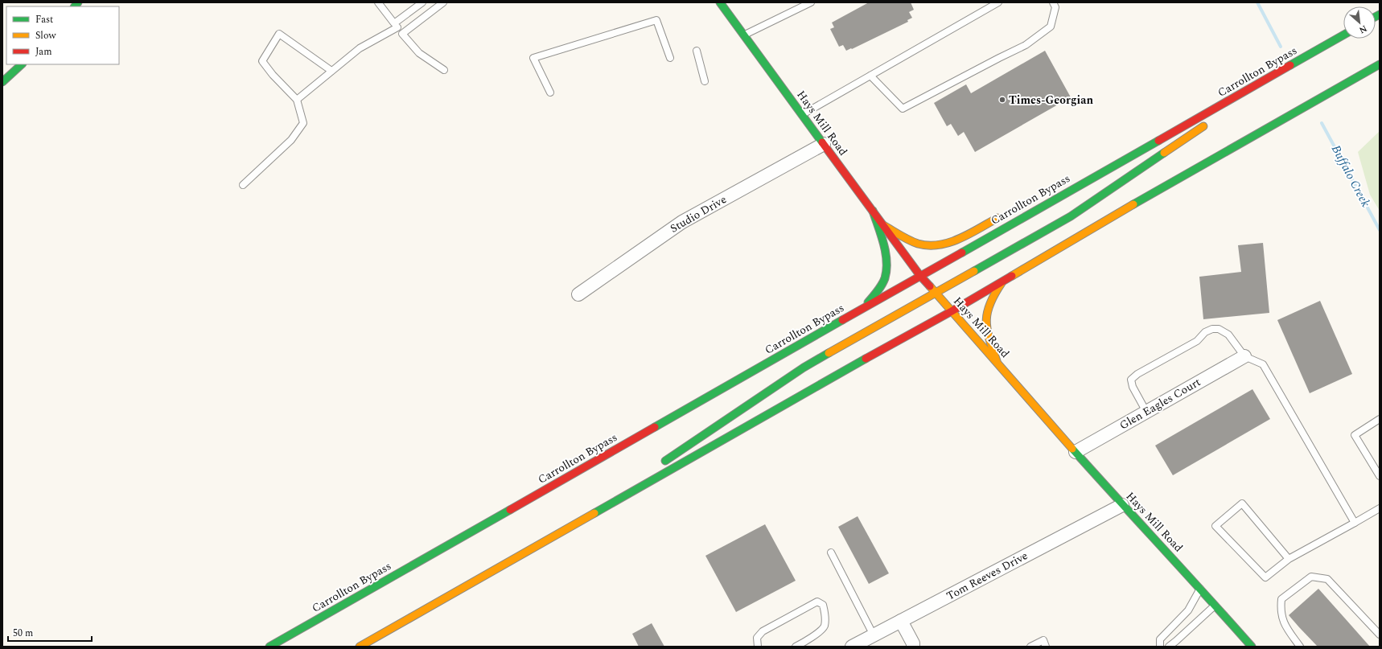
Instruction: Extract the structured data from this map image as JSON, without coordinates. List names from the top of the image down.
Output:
{
  "streets": {
    "main road": ["Carrollton Bypass", "Hays Mill Road"],
    "street": ["Studio Drive", "Glen Eagles Court", "Tom Reeves Drive"]
  },
  "crossings": [
    ["Carrollton Bypass", "Hays Mill Road"],
    ["Hays Mill Road", "Studio Drive"],
    ["Hays Mill Road", "Glen Eagles Court"],
    ["Hays Mill Road", "Tom Reeves Drive"]
  ],
  "water": ["Buffalo Creek"],
  "places": ["Times-Georgian"],
  "legend": ["Fast", "Slow", "Jam"],
  "scale_bar": "50 m",
  "north": "bottom right"
}
